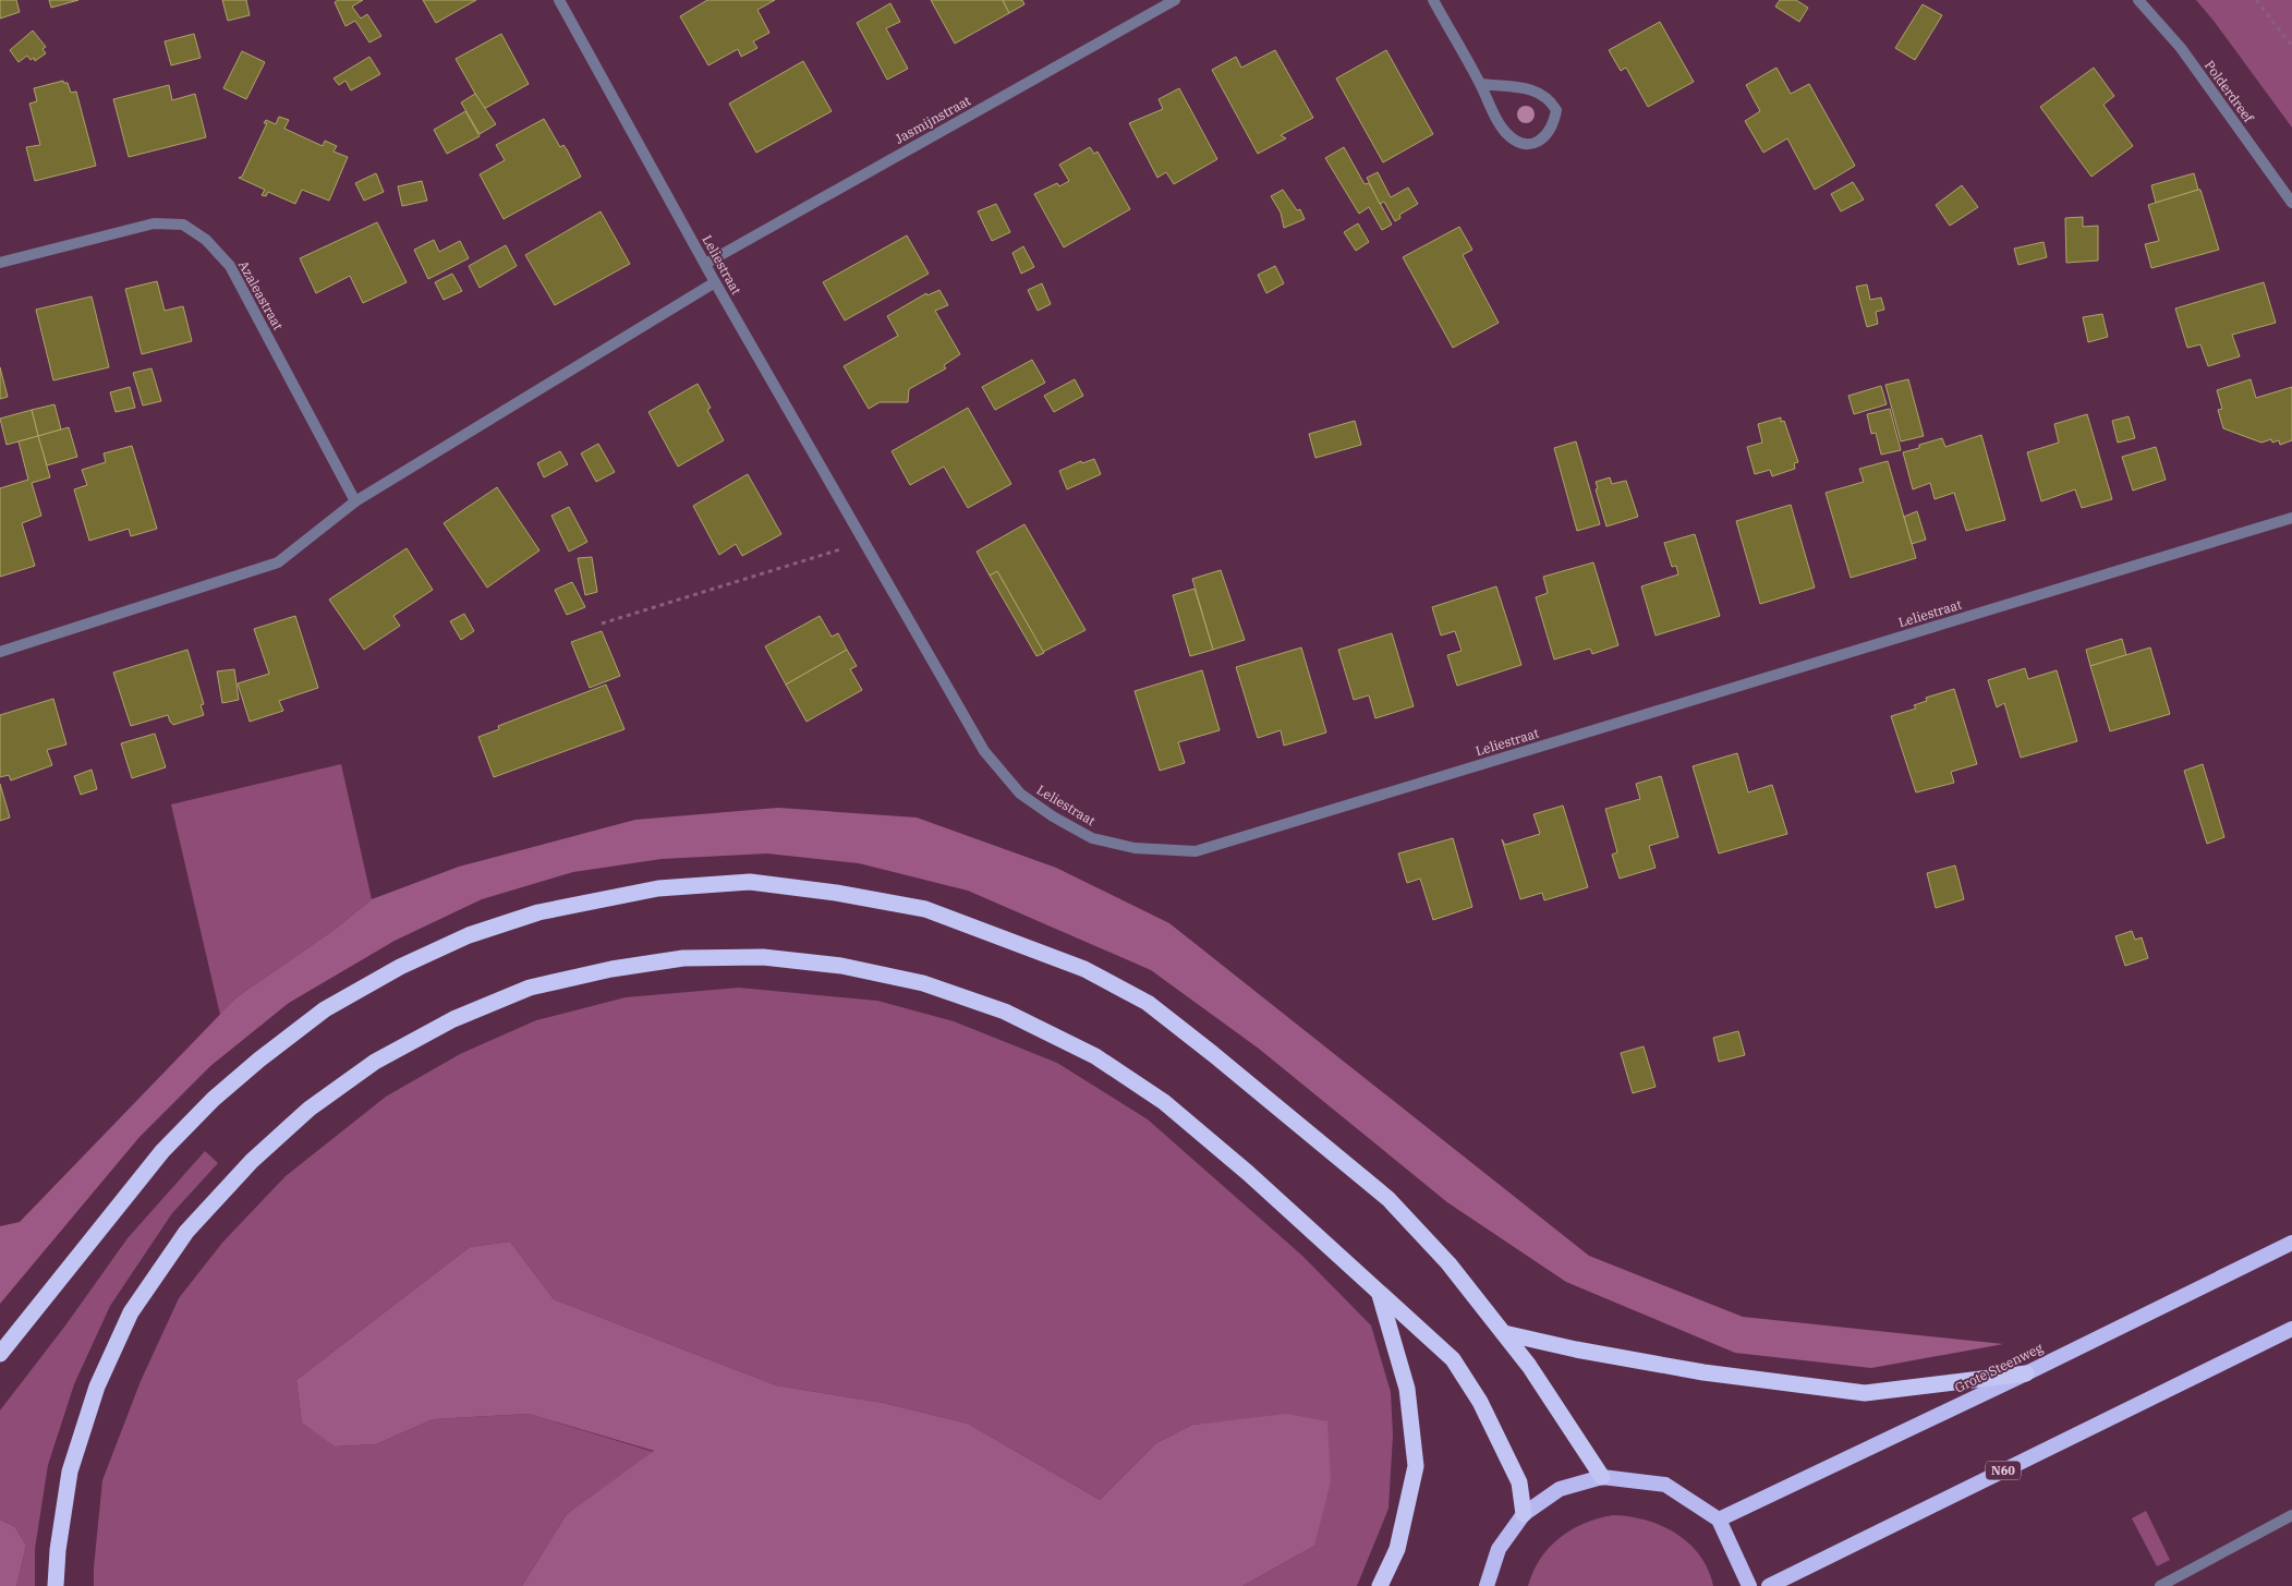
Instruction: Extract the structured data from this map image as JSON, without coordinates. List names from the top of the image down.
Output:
{
  "streets": {
    "highway": ["Grote Steenweg", "N60"],
    "street": [
      "Polderdreef",
      "Jasmijnstraat",
      "Leliestraat",
      "Azaleastraat"
    ]
  },
  "crossings": [
    ["Jasmijnstraat", "Leliestraat"]
  ]
}
